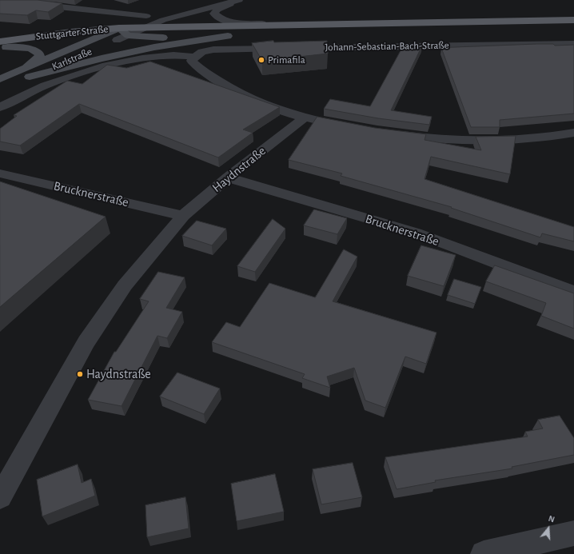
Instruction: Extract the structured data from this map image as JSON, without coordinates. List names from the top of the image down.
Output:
{
  "streets": {
    "main road": ["Stuttgarter Straße", "Karlstraße"],
    "street": ["Johann-Sebastian-Bach-Straße", "Haydnstraße", "Brucknerstraße"]
  },
  "crossings": [
    ["Stuttgarter Straße", "Karlstraße"],
    ["Haydnstraße", "Brucknerstraße"]
  ],
  "places": ["Primafila", "Haydnstraße"],
  "north": "top"
}
